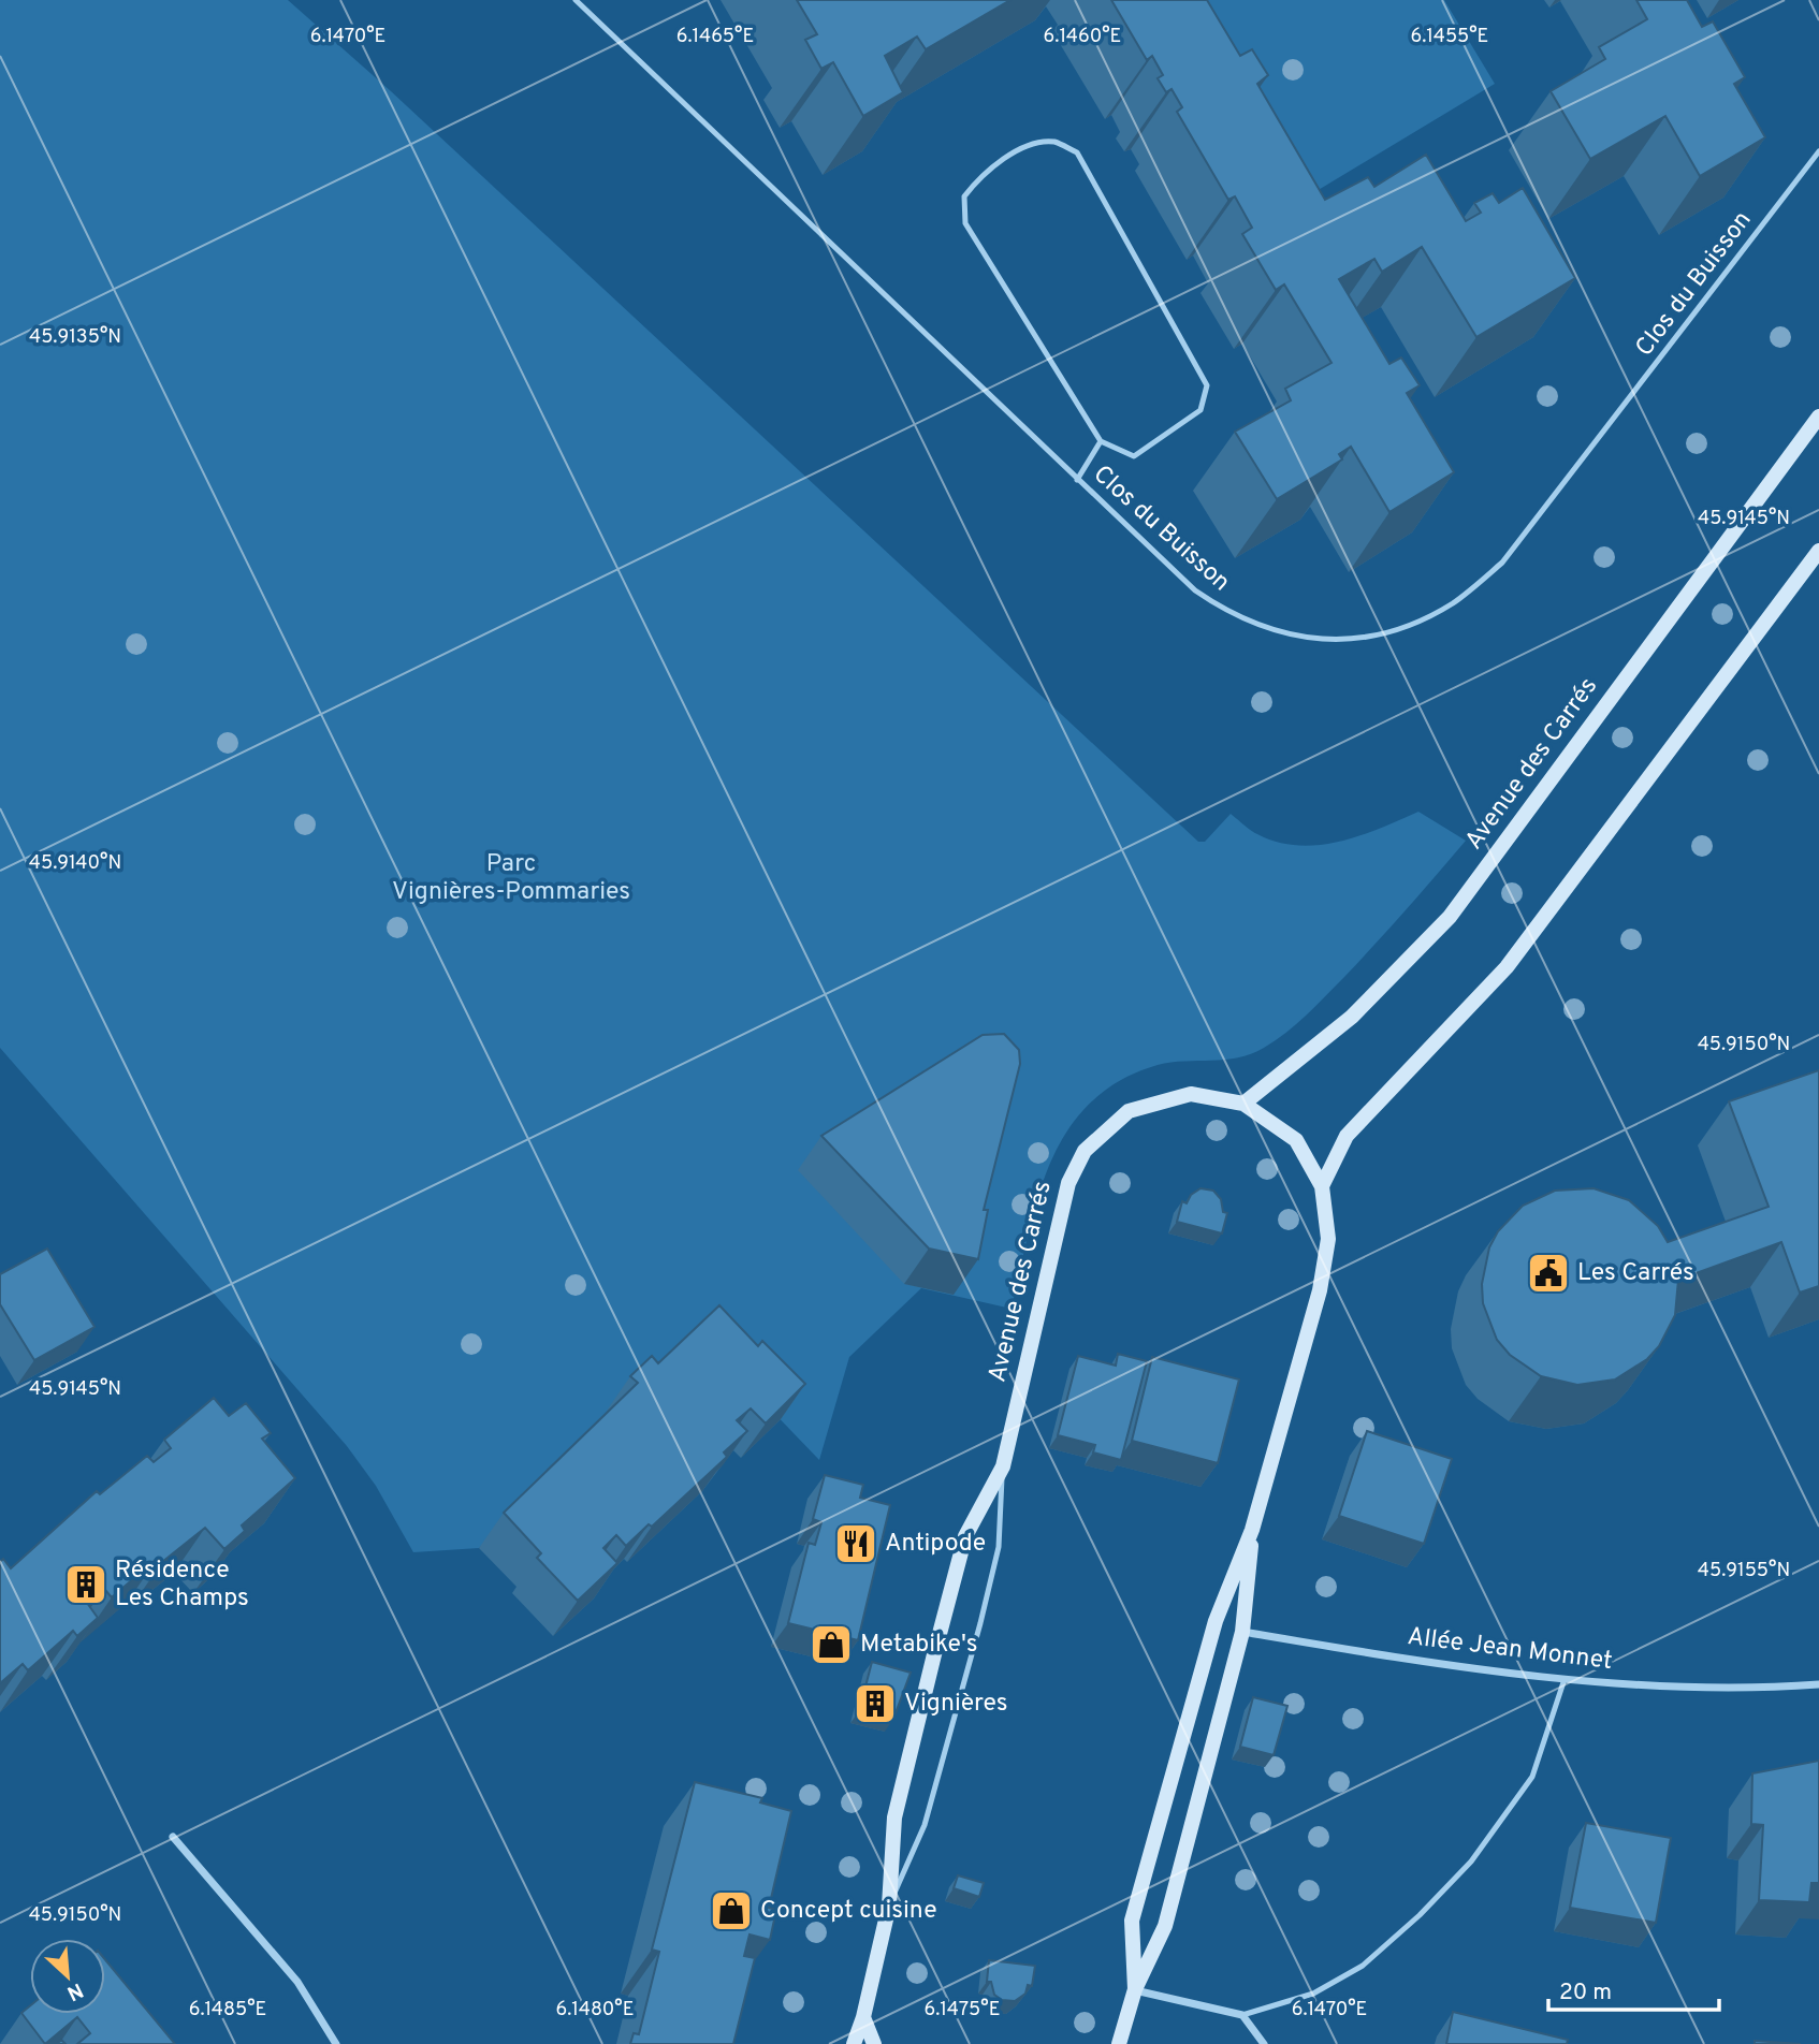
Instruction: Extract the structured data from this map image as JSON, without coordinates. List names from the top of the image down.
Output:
{
  "streets": {
    "main road": ["Avenue des Carrés"],
    "street": ["Allée Jean Monnet"],
    "lane": ["Clos du Buisson"]
  },
  "crossings": [
    ["Avenue des Carrés", "Allée Jean Monnet"]
  ],
  "parks": ["Parc Vignières-Pommaries"],
  "places": {
    "public building": ["Les Carrés"],
    "restaurant": ["Antipode"],
    "building": ["Résidence Les Champs", "Vignières"],
    "shop": ["Metabike's", "Concept cuisine"]
  },
  "scale_bar": "20 m",
  "north": "bottom right",
  "coordinates": [
    "6.1470°E",
    "6.1465°E",
    "6.1455°E",
    "6.1460°E",
    "45.9135°N",
    "45.9145°N",
    "45.9140°N",
    "45.9150°N",
    "45.9155°N",
    "6.1485°E",
    "6.1480°E",
    "6.1475°E"
  ]
}
